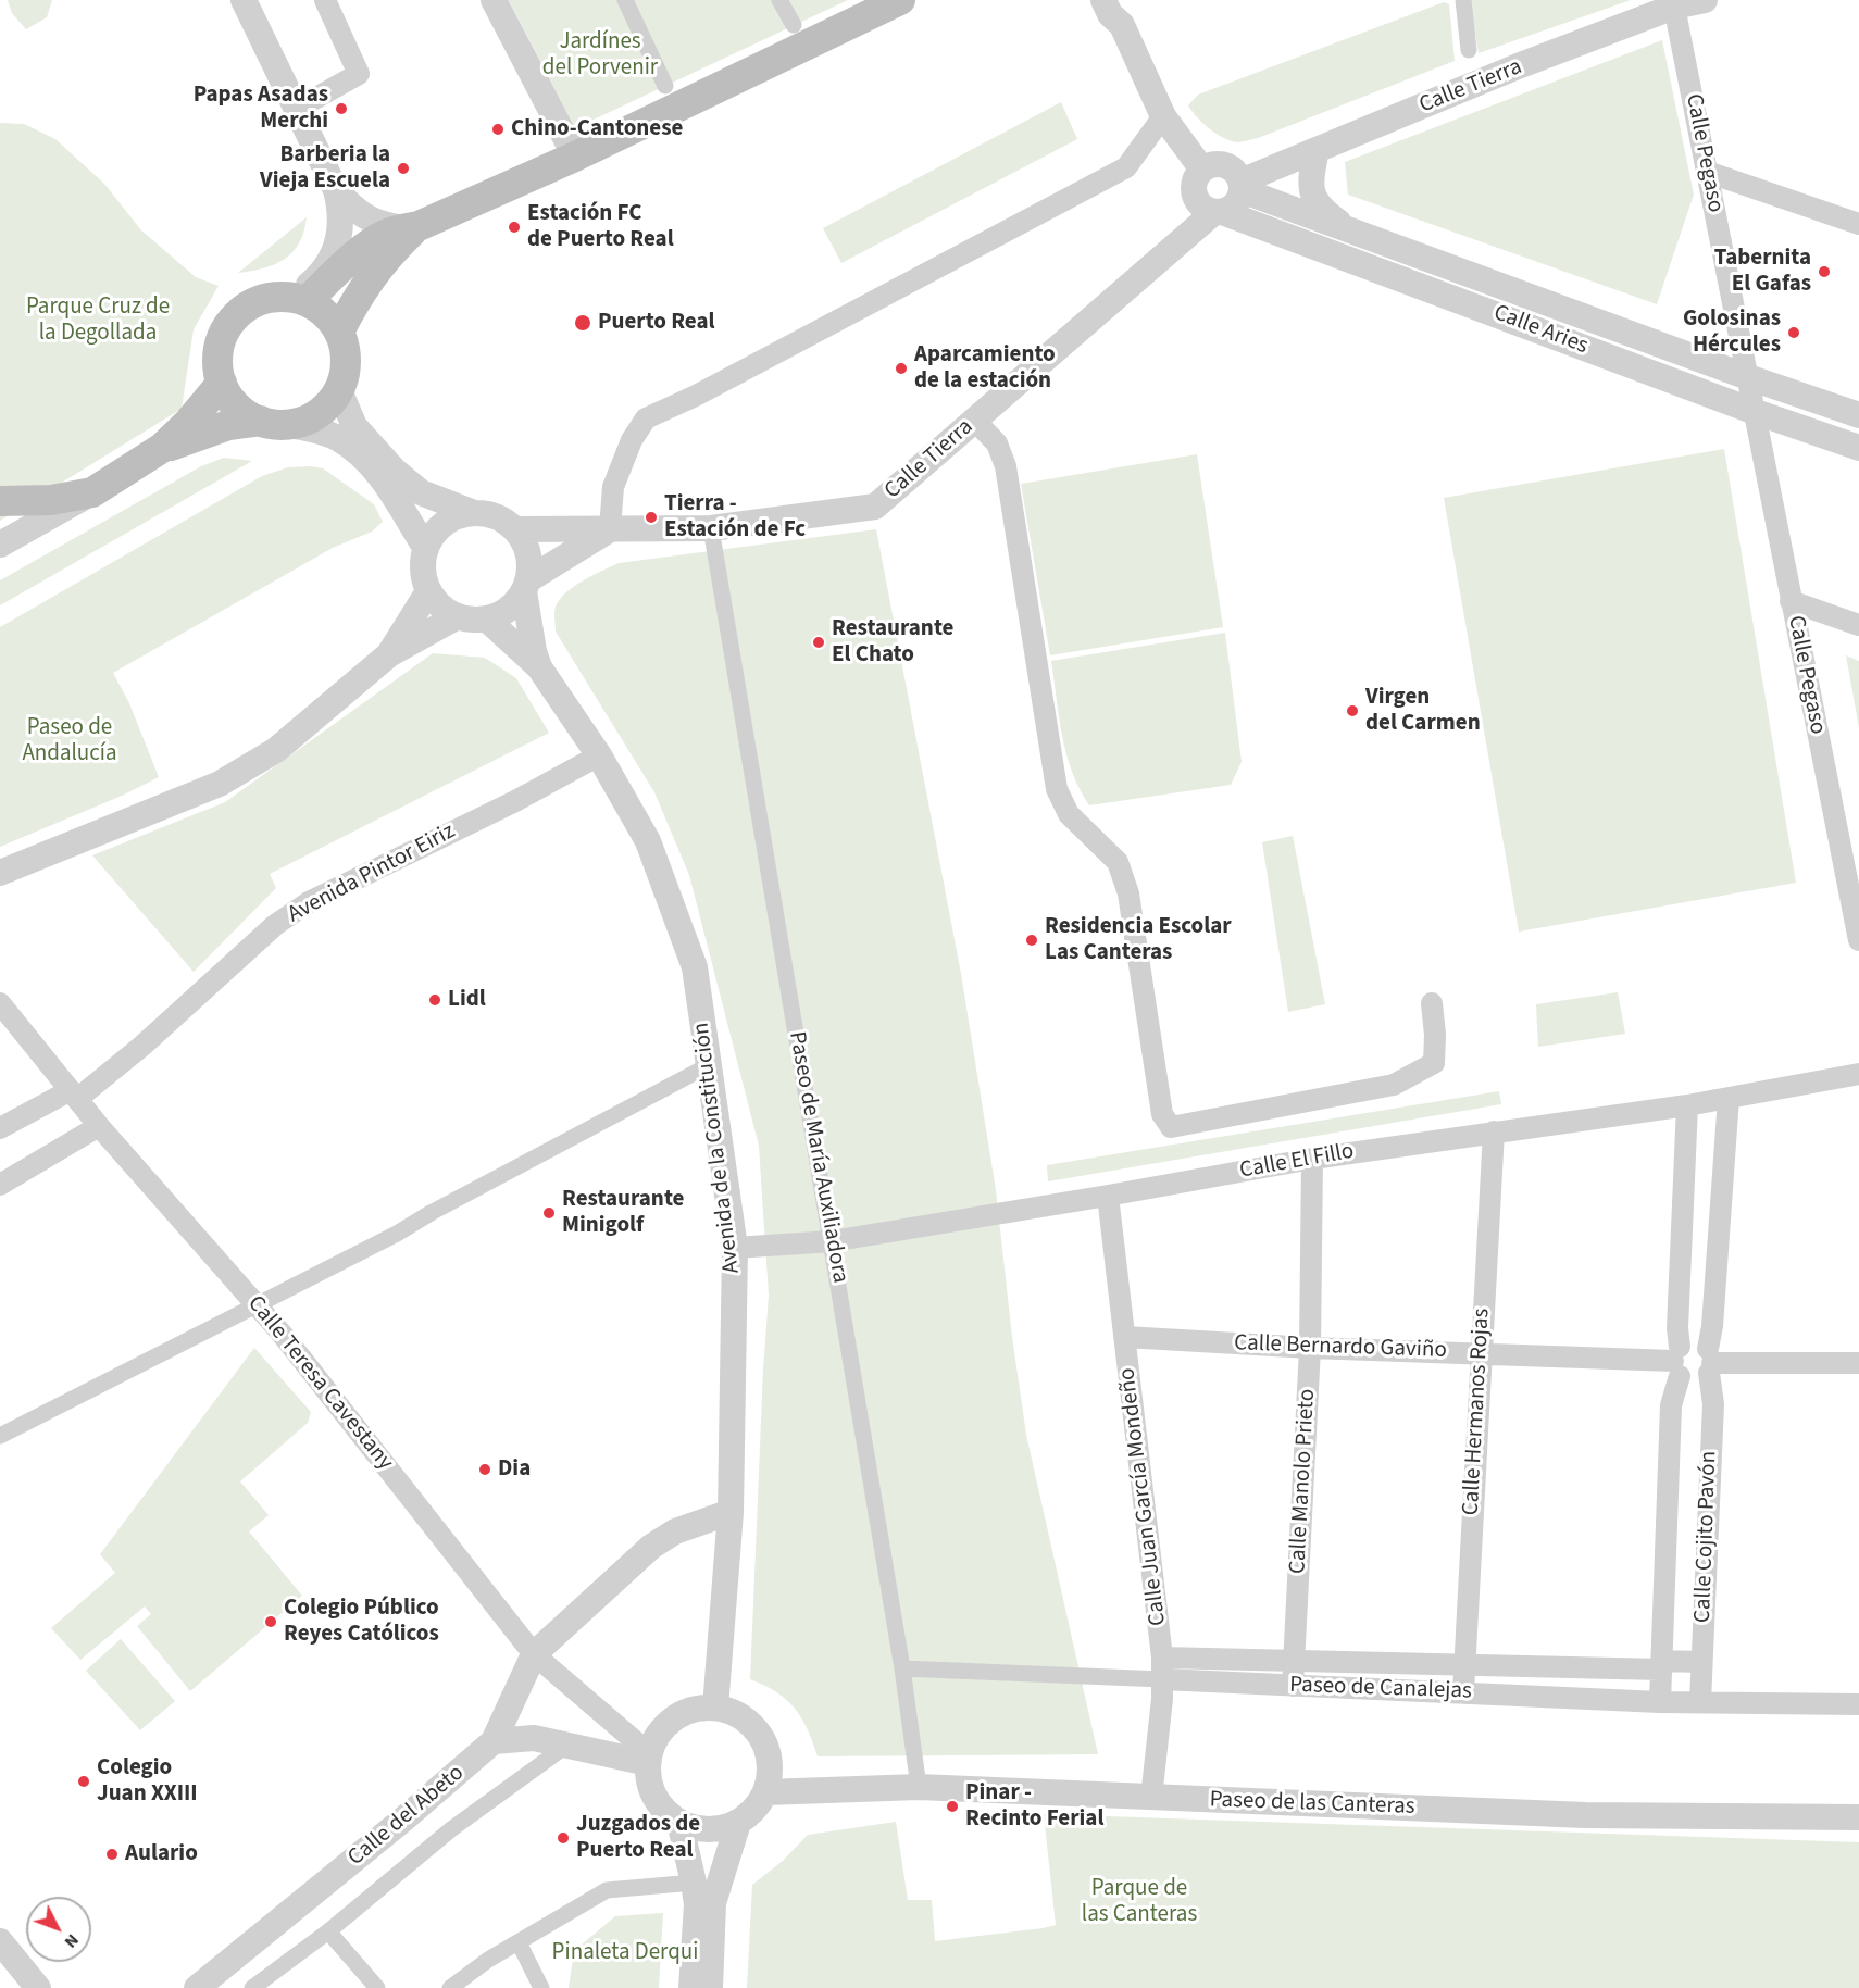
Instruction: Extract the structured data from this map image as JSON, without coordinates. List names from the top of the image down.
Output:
{
  "streets": {
    "street": [
      "Calle Tierra",
      "Calle Pegaso",
      "Calle Aries",
      "Avenida Pintor Eiriz",
      "Avenida de la Constitución",
      "Paseo de María Auxiliadora",
      "Calle El Fillo",
      "Calle Bernardo Gaviño",
      "Calle Teresa Cavestany",
      "Calle Hermanos Rojas",
      "Calle Manolo Prieto",
      "Calle Juan García Mondeño",
      "Calle Cojito Pavón",
      "Paseo de Canalejas",
      "Paseo de las Canteras",
      "Calle del Abeto"
    ]
  },
  "crossings": [
    ["Calle Tierra", "Calle Pegaso"],
    ["Calle Tierra", "Calle Aries"],
    ["Calle Tierra", "Avenida de la Constitución"],
    ["Calle Tierra", "Paseo de María Auxiliadora"],
    ["Calle Pegaso", "Calle Aries"],
    ["Avenida Pintor Eiriz", "Avenida de la Constitución"],
    ["Avenida Pintor Eiriz", "Calle Teresa Cavestany"],
    ["Avenida de la Constitución", "Calle El Fillo"],
    ["Avenida de la Constitución", "Calle Teresa Cavestany"],
    ["Avenida de la Constitución", "Paseo de las Canteras"],
    ["Paseo de María Auxiliadora", "Calle El Fillo"],
    ["Paseo de María Auxiliadora", "Paseo de Canalejas"],
    ["Paseo de María Auxiliadora", "Paseo de las Canteras"],
    ["Calle El Fillo", "Calle Hermanos Rojas"],
    ["Calle El Fillo", "Calle Manolo Prieto"],
    ["Calle El Fillo", "Calle Juan García Mondeño"],
    ["Calle El Fillo", "Calle Cojito Pavón"],
    ["Calle Bernardo Gaviño", "Calle Hermanos Rojas"],
    ["Calle Bernardo Gaviño", "Calle Manolo Prieto"],
    ["Calle Bernardo Gaviño", "Calle Juan García Mondeño"],
    ["Calle Bernardo Gaviño", "Calle Cojito Pavón"],
    ["Calle Teresa Cavestany", "Paseo de las Canteras"],
    ["Calle Hermanos Rojas", "Paseo de Canalejas"],
    ["Calle Manolo Prieto", "Paseo de Canalejas"],
    ["Calle Juan García Mondeño", "Paseo de Canalejas"],
    ["Calle Juan García Mondeño", "Paseo de las Canteras"],
    ["Calle Cojito Pavón", "Paseo de Canalejas"]
  ],
  "parks": [
    "Jardínes del Porvenir",
    "Parque Cruz de la Degollada",
    "Paseo de Andalucía",
    "Parque de las Canteras",
    "Pinaleta Derqui"
  ],
  "places": [
    "Papas Asadas Merchi",
    "Chino-Cantonese",
    "Barberia la Vieja Escuela",
    "Estación FC de Puerto Real",
    "Tabernita El Gafas",
    "Puerto Real",
    "Golosinas Hércules",
    "Aparcamiento de la estación",
    "Tierra - Estación de Fc",
    "Restaurante El Chato",
    "Virgen del Carmen",
    "Residencia Escolar Las Canteras",
    "Lidl",
    "Restaurante Minigolf",
    "Dia",
    "Colegio Público Reyes Católicos",
    "Colegio Juan XXIII",
    "Pinar - Recinto Ferial",
    "Juzgados de Puerto Real",
    "Aulario"
  ],
  "north": "bottom right"
}
